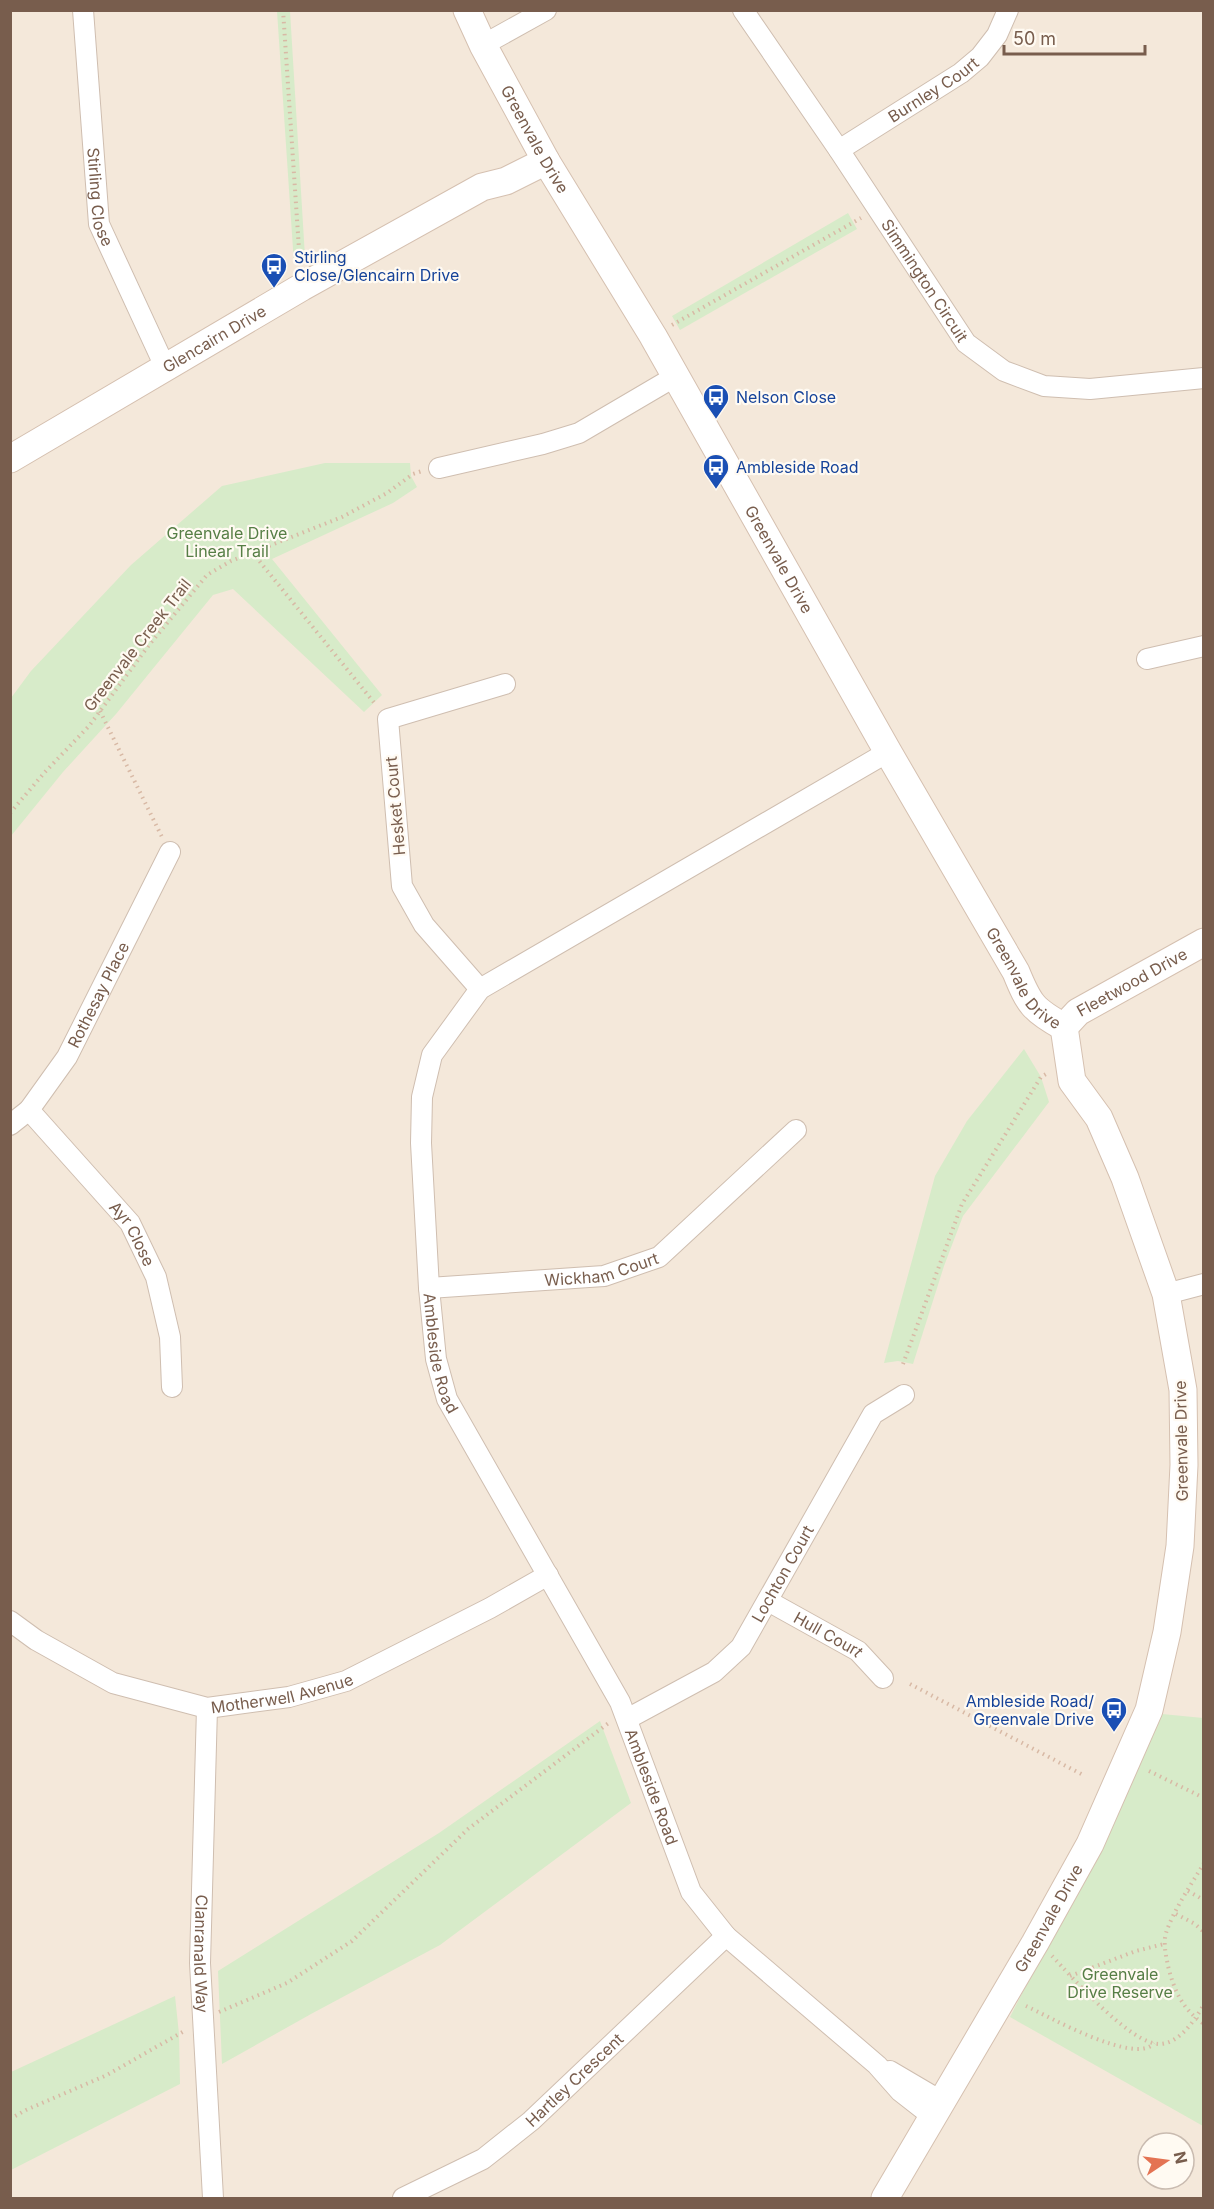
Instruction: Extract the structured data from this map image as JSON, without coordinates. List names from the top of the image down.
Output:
{
  "streets": {
    "street": [
      "Burnley Court",
      "Greenvale Drive",
      "Stirling Close",
      "Simmington Circuit",
      "Glencairn Drive",
      "Hesket Court",
      "Fleetwood Drive",
      "Rothesay Place",
      "Ayr Close",
      "Wickham Court",
      "Ambleside Road",
      "Lochton Court",
      "Hull Court",
      "Motherwell Avenue",
      "Clanranald Way",
      "Hartley Crescent"
    ],
    "path": ["Greenvale Creek Trail"]
  },
  "crossings": [
    ["Burnley Court", "Simmington Circuit"],
    ["Greenvale Drive", "Glencairn Drive"],
    ["Greenvale Drive", "Fleetwood Drive"],
    ["Greenvale Drive", "Ambleside Road"],
    ["Stirling Close", "Glencairn Drive"],
    ["Hesket Court", "Ambleside Road"],
    ["Rothesay Place", "Ayr Close"],
    ["Wickham Court", "Ambleside Road"],
    ["Ambleside Road", "Lochton Court"],
    ["Ambleside Road", "Motherwell Avenue"],
    ["Ambleside Road", "Hartley Crescent"],
    ["Lochton Court", "Hull Court"],
    ["Motherwell Avenue", "Clanranald Way"]
  ],
  "parks": ["Greenvale Drive Linear Trail", "Greenvale Drive Reserve"],
  "places": {
    "bus stop": [
      "Stirling Close/Glencairn Drive",
      "Nelson Close",
      "Ambleside Road",
      "Ambleside Road/ Greenvale Drive"
    ]
  },
  "scale_bar": "50 m",
  "north": "right"
}
